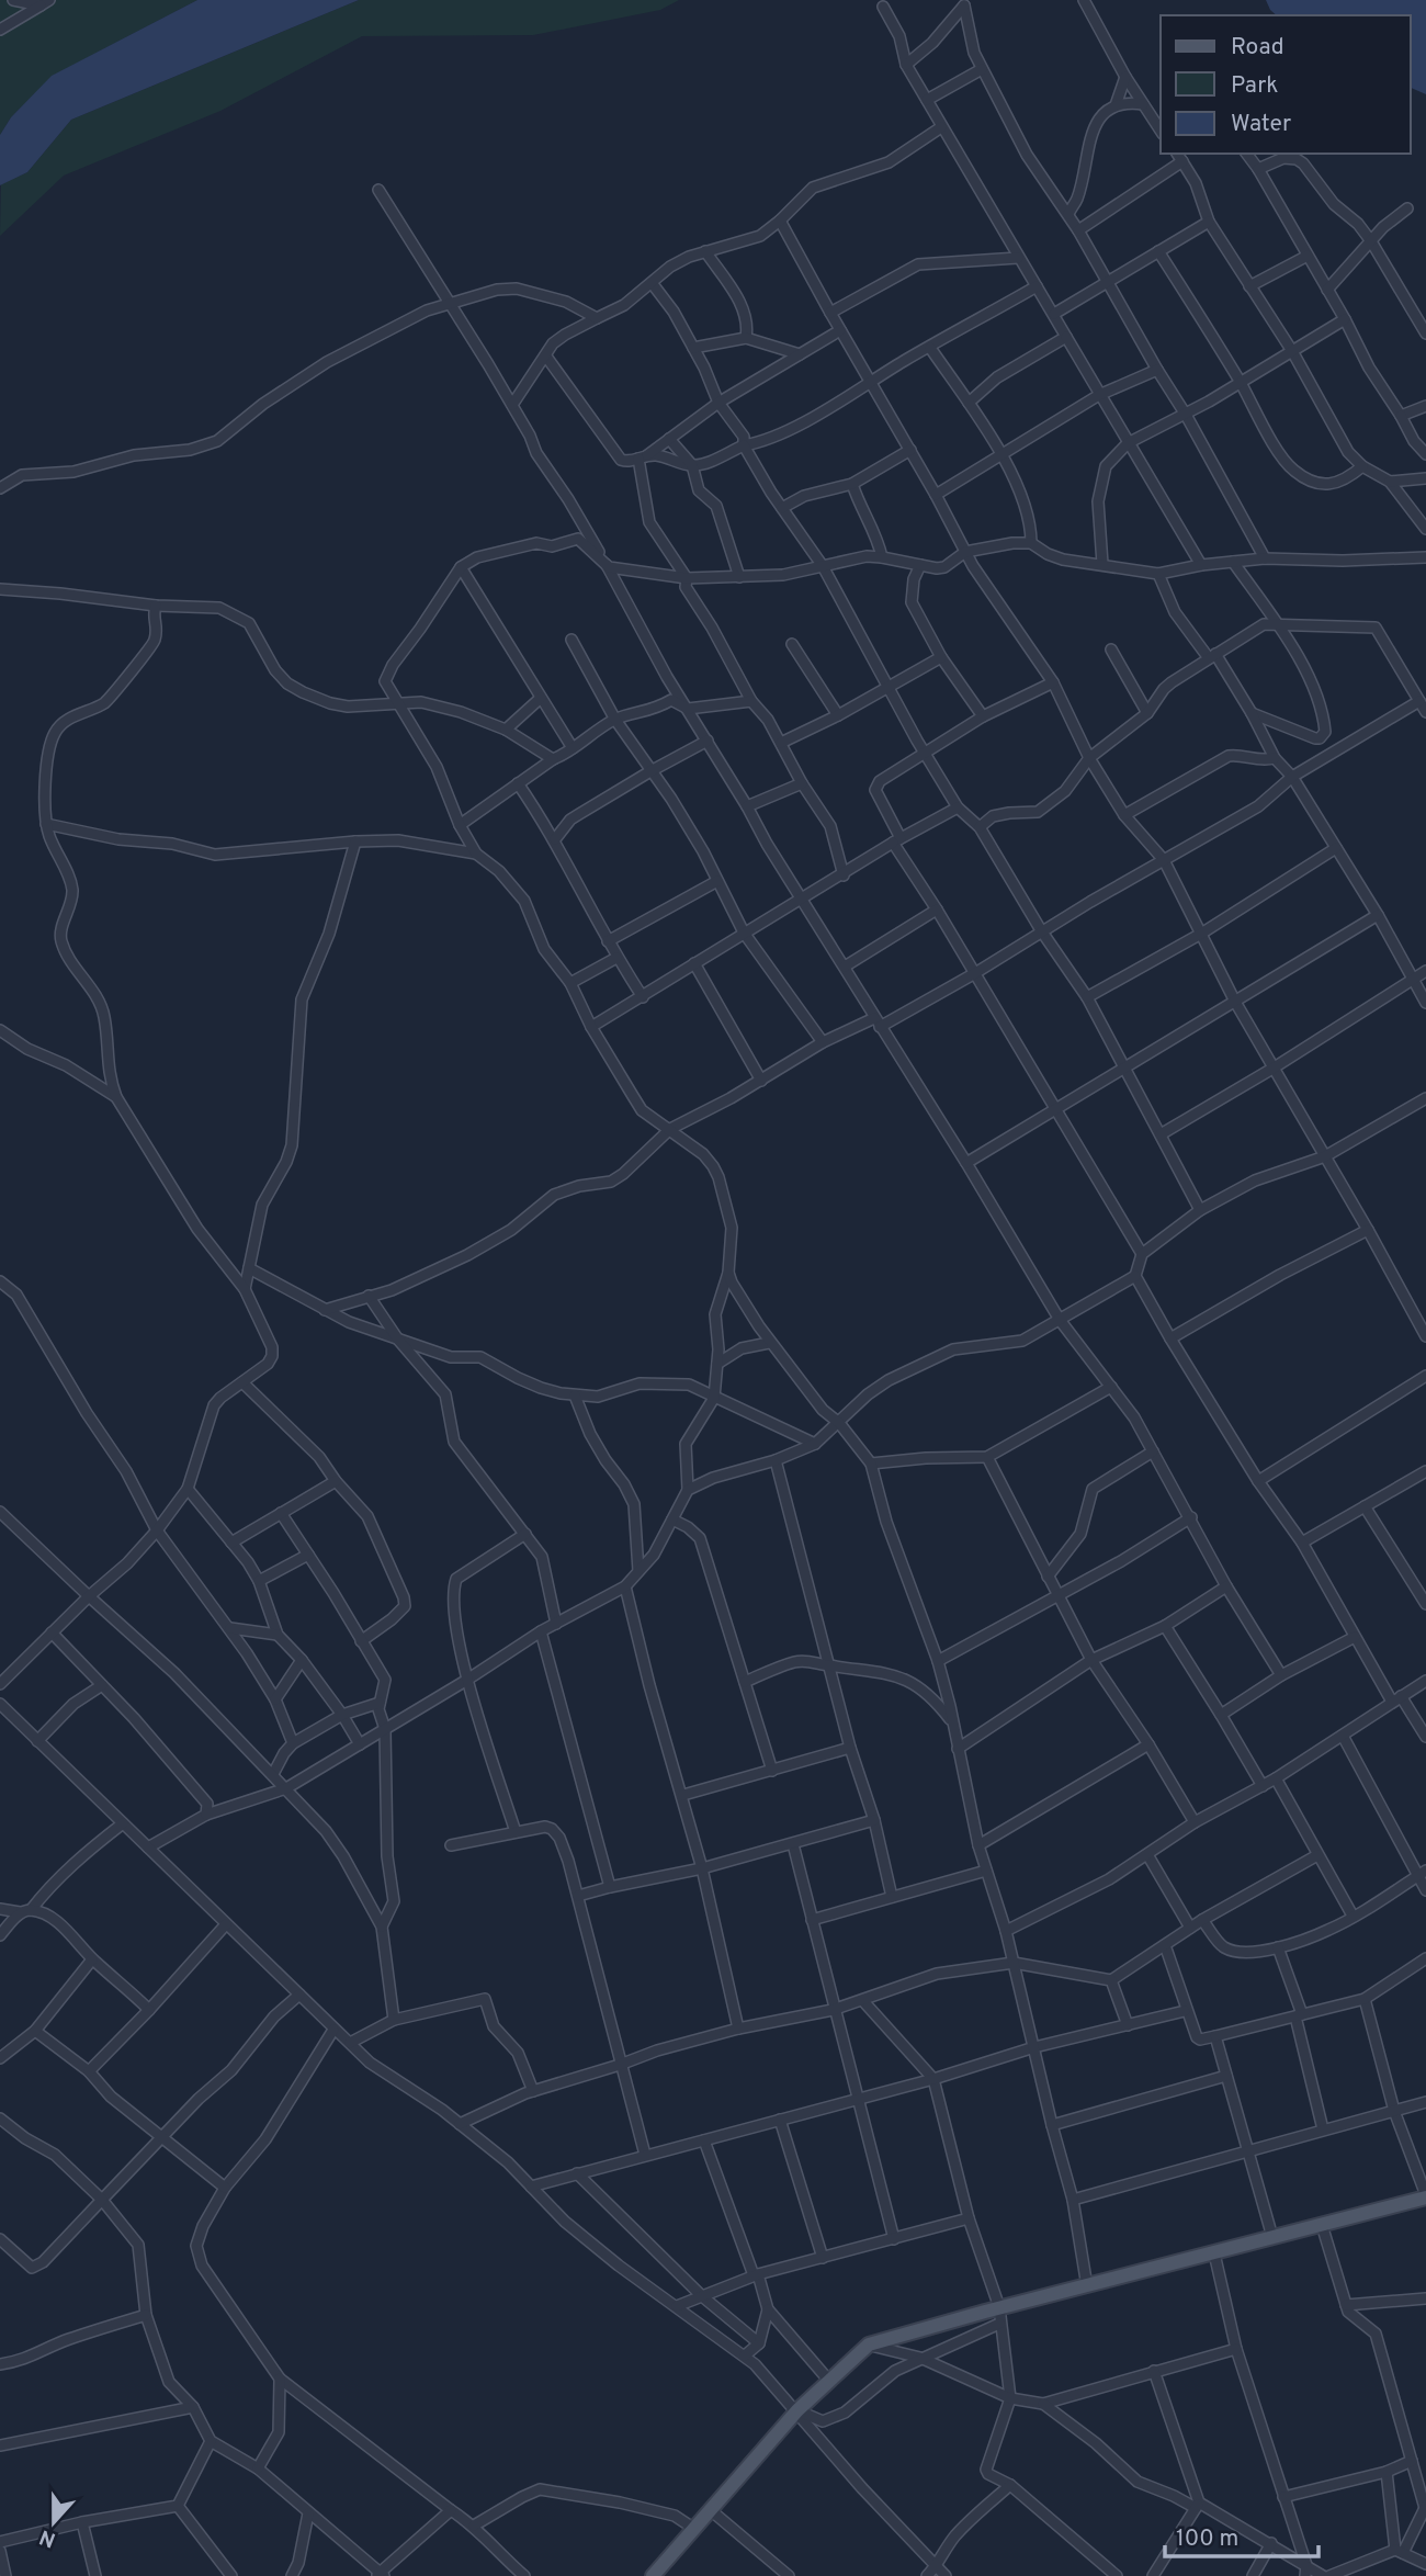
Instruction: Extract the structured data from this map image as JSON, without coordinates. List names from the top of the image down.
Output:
{
  "legend": ["Road", "Park", "Water"],
  "scale_bar": "100 m",
  "north": "bottom"
}
